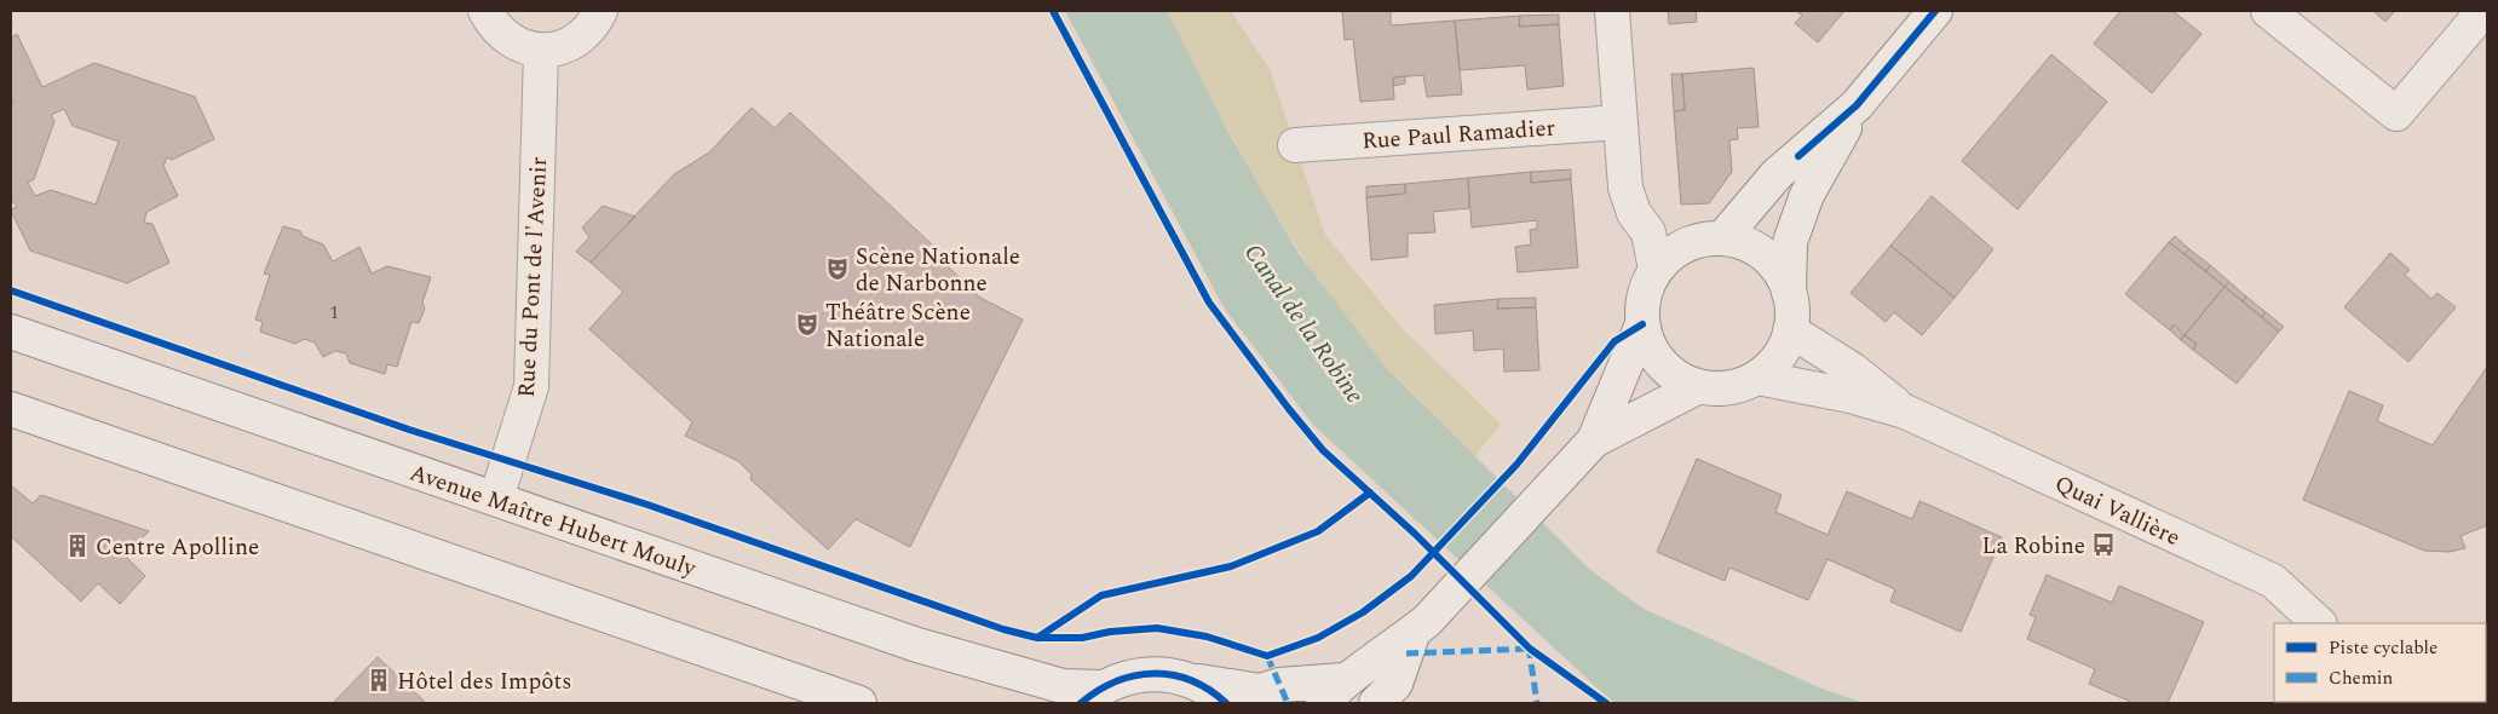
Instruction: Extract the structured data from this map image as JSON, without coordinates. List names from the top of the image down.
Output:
{
  "streets": {
    "main road": [
      "Rue Paul Ramadier",
      "Rue du Pont de l'Avenir",
      "Quai Vallière",
      "Avenue Maître Hubert Mouly"
    ]
  },
  "crossings": [
    ["Rue du Pont de l'Avenir", "Avenue Maître Hubert Mouly"]
  ],
  "water": ["Canal de la Robine"],
  "places": {
    "theatre": ["Scène Nationale de Narbonne", "Théâtre Scène Nationale"],
    "bus stop": ["La Robine"],
    "building": ["Centre Apolline", "Hôtel des Impôts"]
  },
  "house_numbers": ["1"],
  "legend": ["Piste cyclable", "Chemin"]
}
